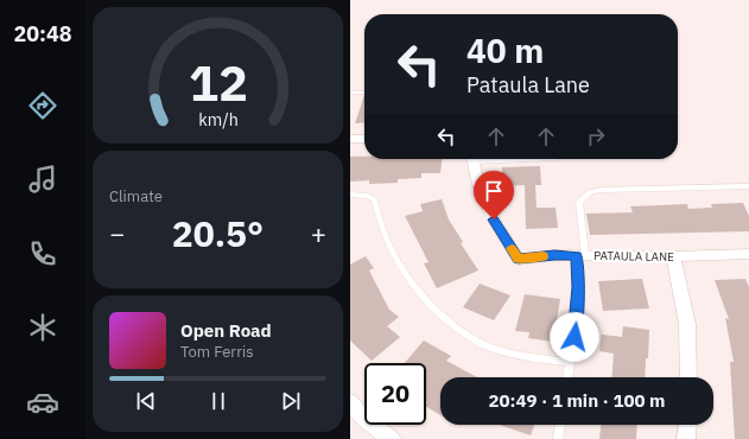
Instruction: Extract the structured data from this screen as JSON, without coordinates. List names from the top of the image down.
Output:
{
  "streets": {
    "street": ["PATAULA LANE"]
  },
  "page": {
    "tabs": "20:48",
    "turn": ["40 m", "Pataula Lane"],
    "tile": "Climate",
    "heat": ["−", "20.5°", "+"],
    "song": ["Open Road", "Tom Ferris"],
    "limit": "20",
    "trip": "20:49 · 1 min · 100 m",
    "gauge": ["12", "km/h"]
  }
}
